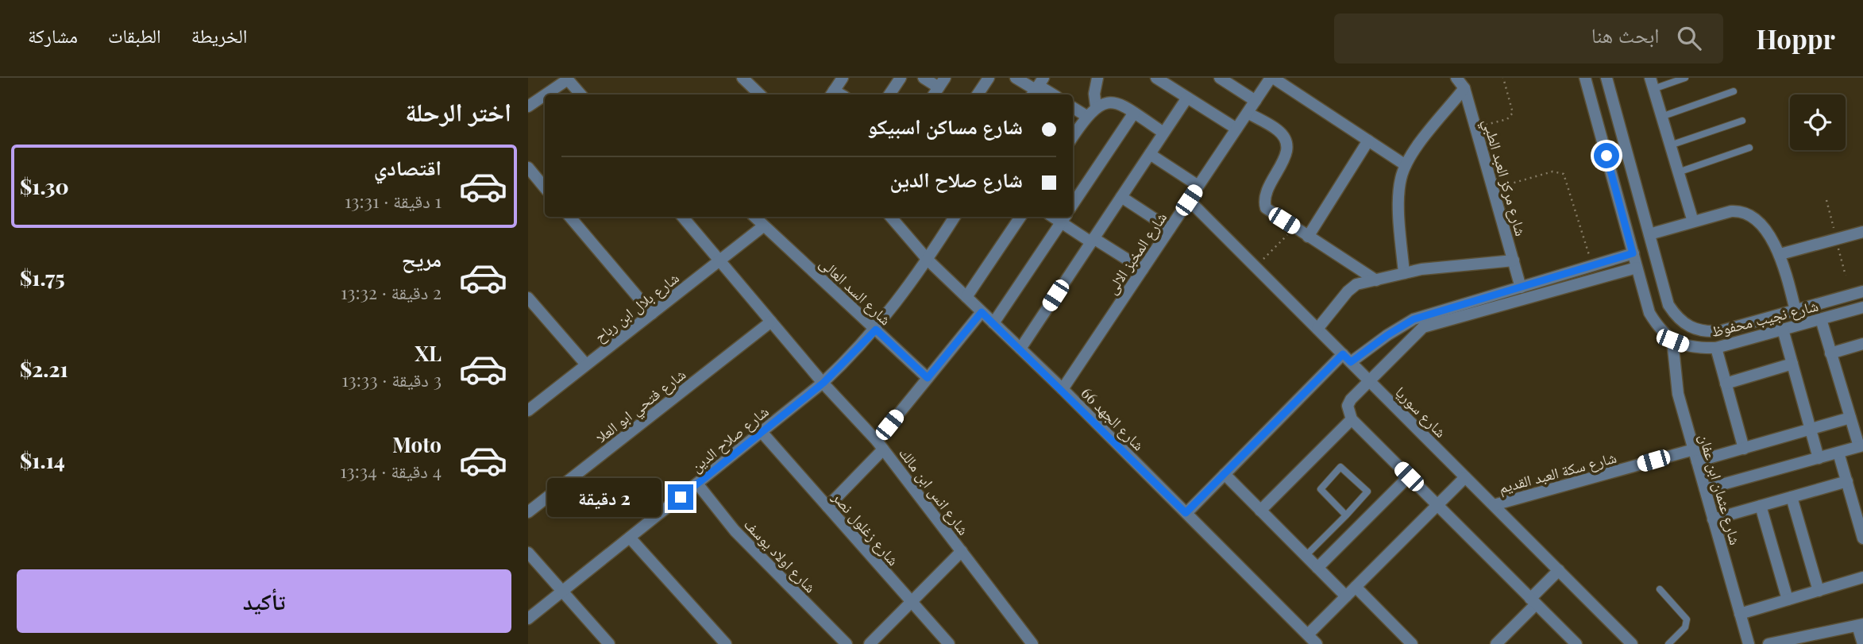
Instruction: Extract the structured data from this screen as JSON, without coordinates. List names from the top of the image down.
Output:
{
  "streets": {
    "street": [
      "شارع مركز العبد الطبي",
      "شارع المخبز الالى",
      "شارع السد العالى",
      "شارع بلال ابن رباح",
      "شارع نجيب محفوظ",
      "شارع فتحي ابو العلا",
      "شارع سوريا",
      "شارع الجهد 66",
      "شارع صلاح الدين",
      "شارع سكة العبد القديم",
      "شارع عثمان ابن عفان",
      "شارع انس ابن مالك",
      "شارع زغلول نصر",
      "شارع اولاد يوسف"
    ]
  },
  "crossings": [
    ["شارع المخبز الالى", "شارع سوريا"],
    ["شارع المخبز الالى", "شارع الجهد 66"],
    ["شارع السد العالى", "شارع بلال ابن رباح"],
    ["شارع السد العالى", "شارع صلاح الدين"],
    ["شارع بلال ابن رباح", "شارع انس ابن مالك"],
    ["شارع نجيب محفوظ", "شارع عثمان ابن عفان"],
    ["شارع فتحي ابو العلا", "شارع انس ابن مالك"],
    ["شارع سوريا", "شارع سكة العبد القديم"],
    ["شارع الجهد 66", "شارع صلاح الدين"],
    ["شارع صلاح الدين", "شارع انس ابن مالك"],
    ["شارع صلاح الدين", "شارع زغلول نصر"],
    ["شارع صلاح الدين", "شارع اولاد يوسف"],
    ["شارع سكة العبد القديم", "شارع عثمان ابن عفان"]
  ],
  "page": {
    "header": "Hoppr",
    "search": "ابحث هنا",
    "nav": ["الخريطة", "الطبقات", "مشاركة"],
    "heading": "اختر الرحلة",
    "banner": ["شارع مساكن اسبيكو", "شارع صلاح الدين"],
    "list": [
      {
        "name": "اقتصادي",
        "note": "1 دقيقة · 13:31",
        "value": "$1.30"
      },
      {
        "name": "مريح",
        "note": "2 دقيقة · 13:32",
        "value": "$1.75"
      },
      {
        "name": "XL",
        "note": "3 دقيقة · 13:33",
        "value": "$2.21"
      },
      {
        "name": "Moto",
        "note": "4 دقيقة · 13:34",
        "value": "$1.14"
      }
    ],
    "bubble": "2 دقيقة",
    "buttons": "تأكيد"
  }
}
